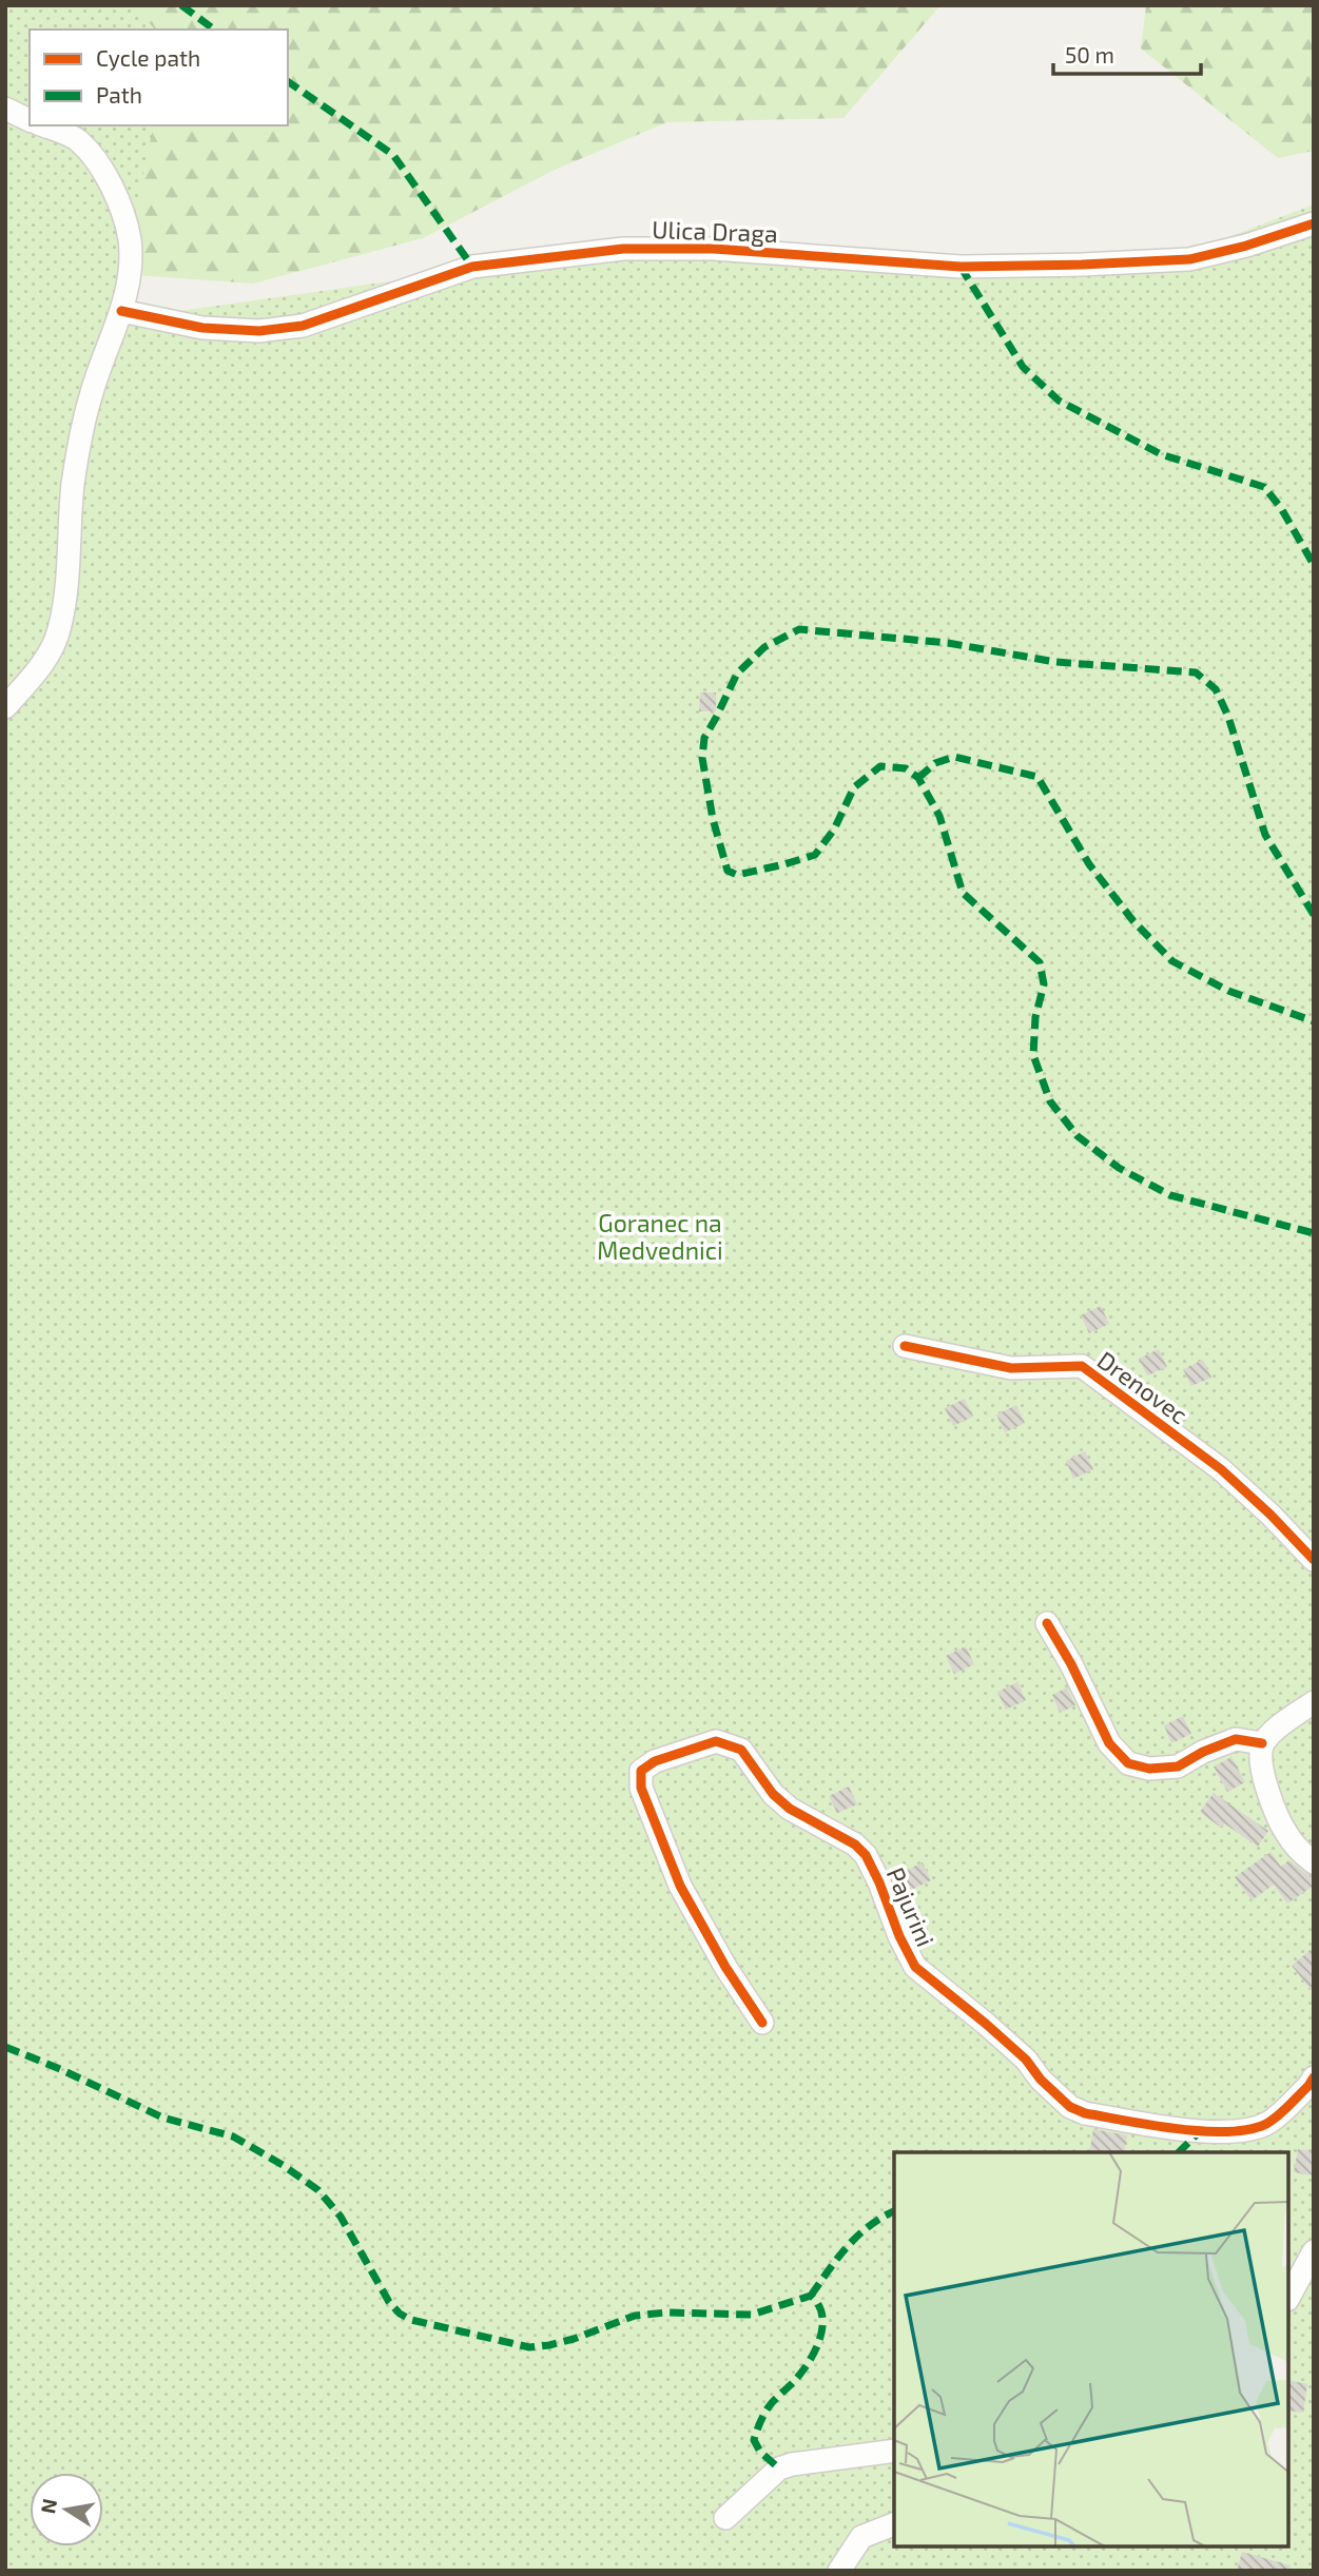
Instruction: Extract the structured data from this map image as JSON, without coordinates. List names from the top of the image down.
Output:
{
  "streets": {
    "street": ["Ulica Draga", "Drenovec", "Pajurini"]
  },
  "parks": ["Goranec na Medvednici"],
  "legend": ["Cycle path", "Path"],
  "scale_bar": "50 m",
  "north": "left"
}
